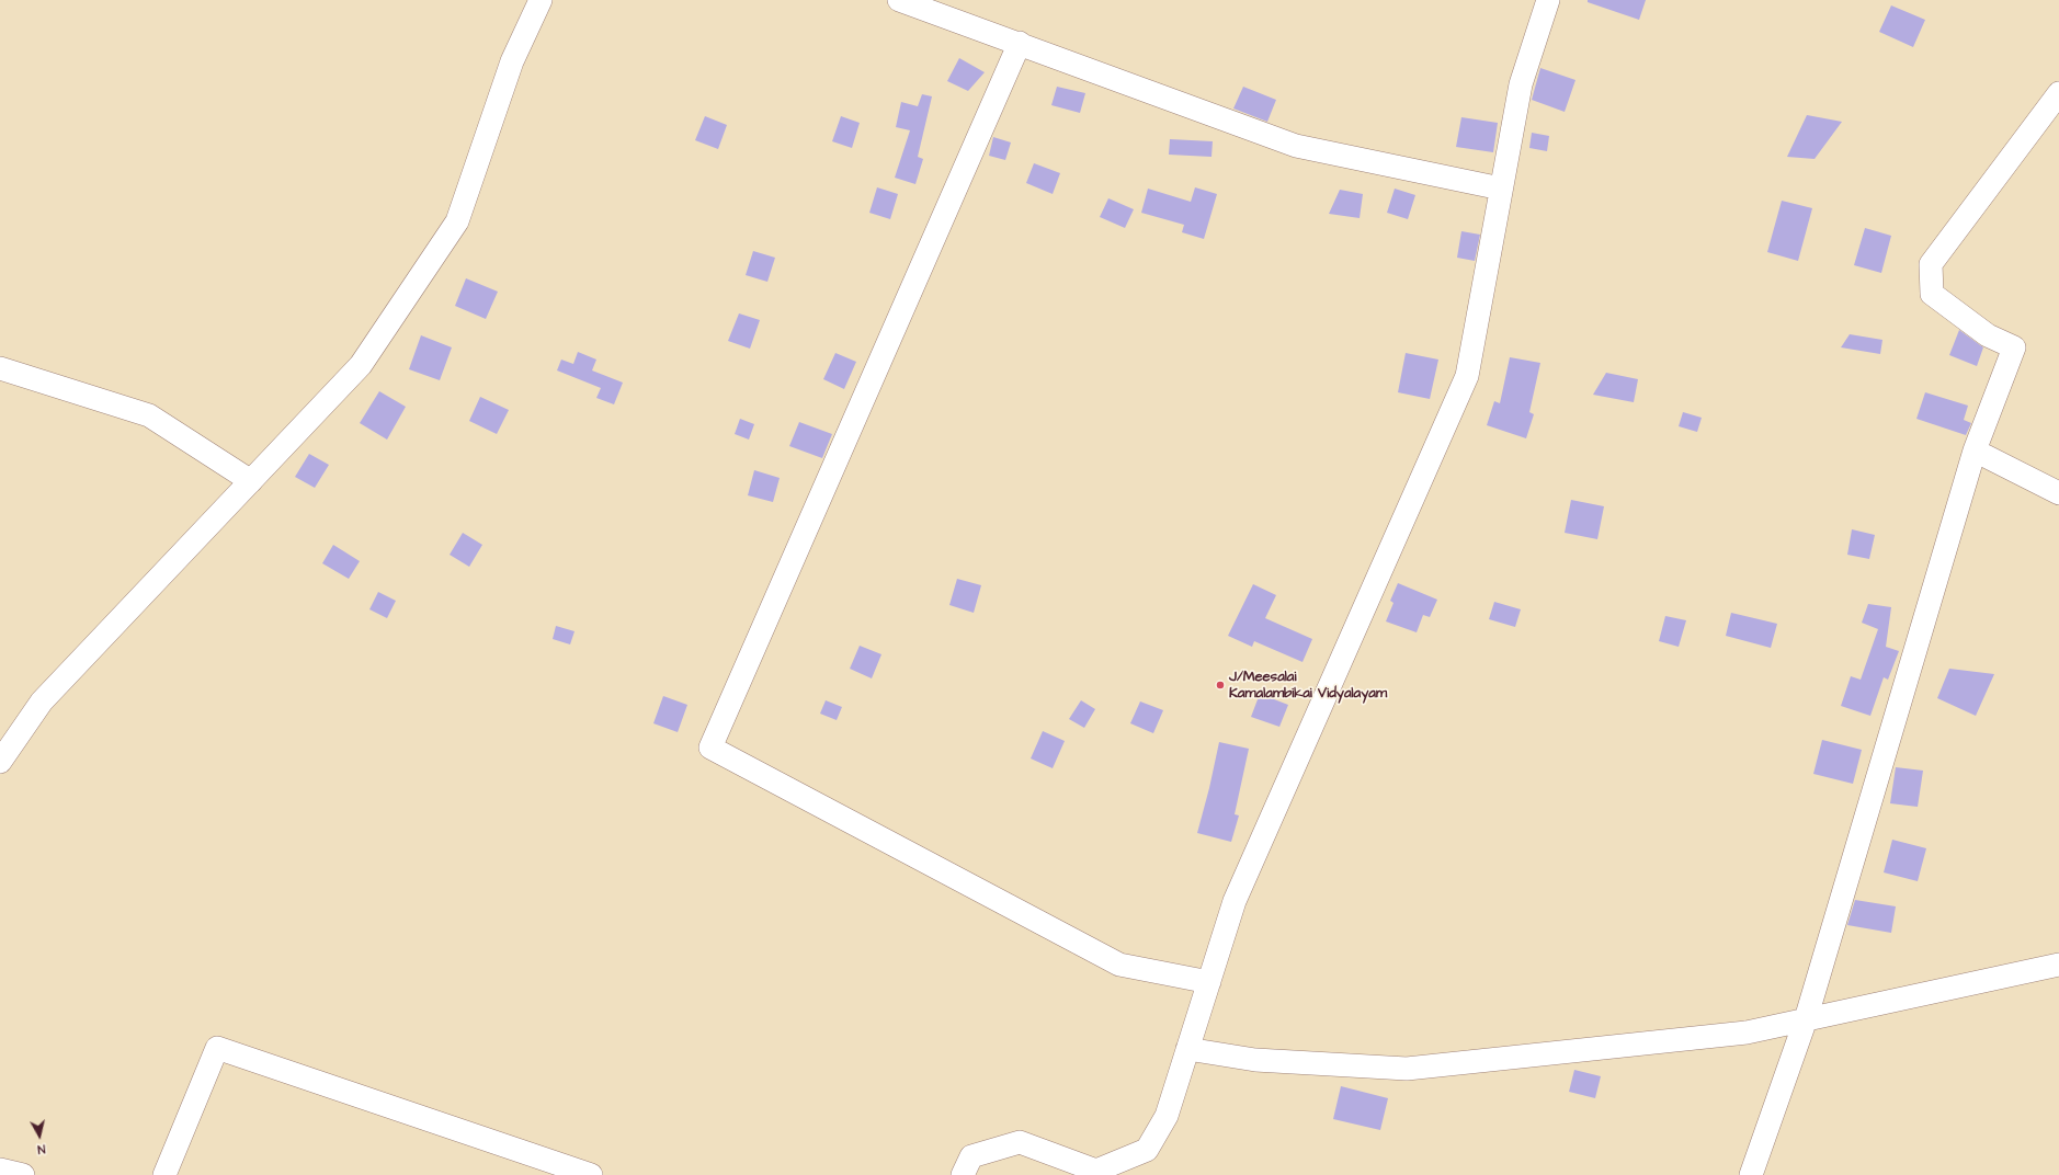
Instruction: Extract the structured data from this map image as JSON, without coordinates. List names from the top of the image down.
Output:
{
  "places": ["J/Meesalai Kamalambikai Vidyalayam"],
  "north": "bottom"
}
